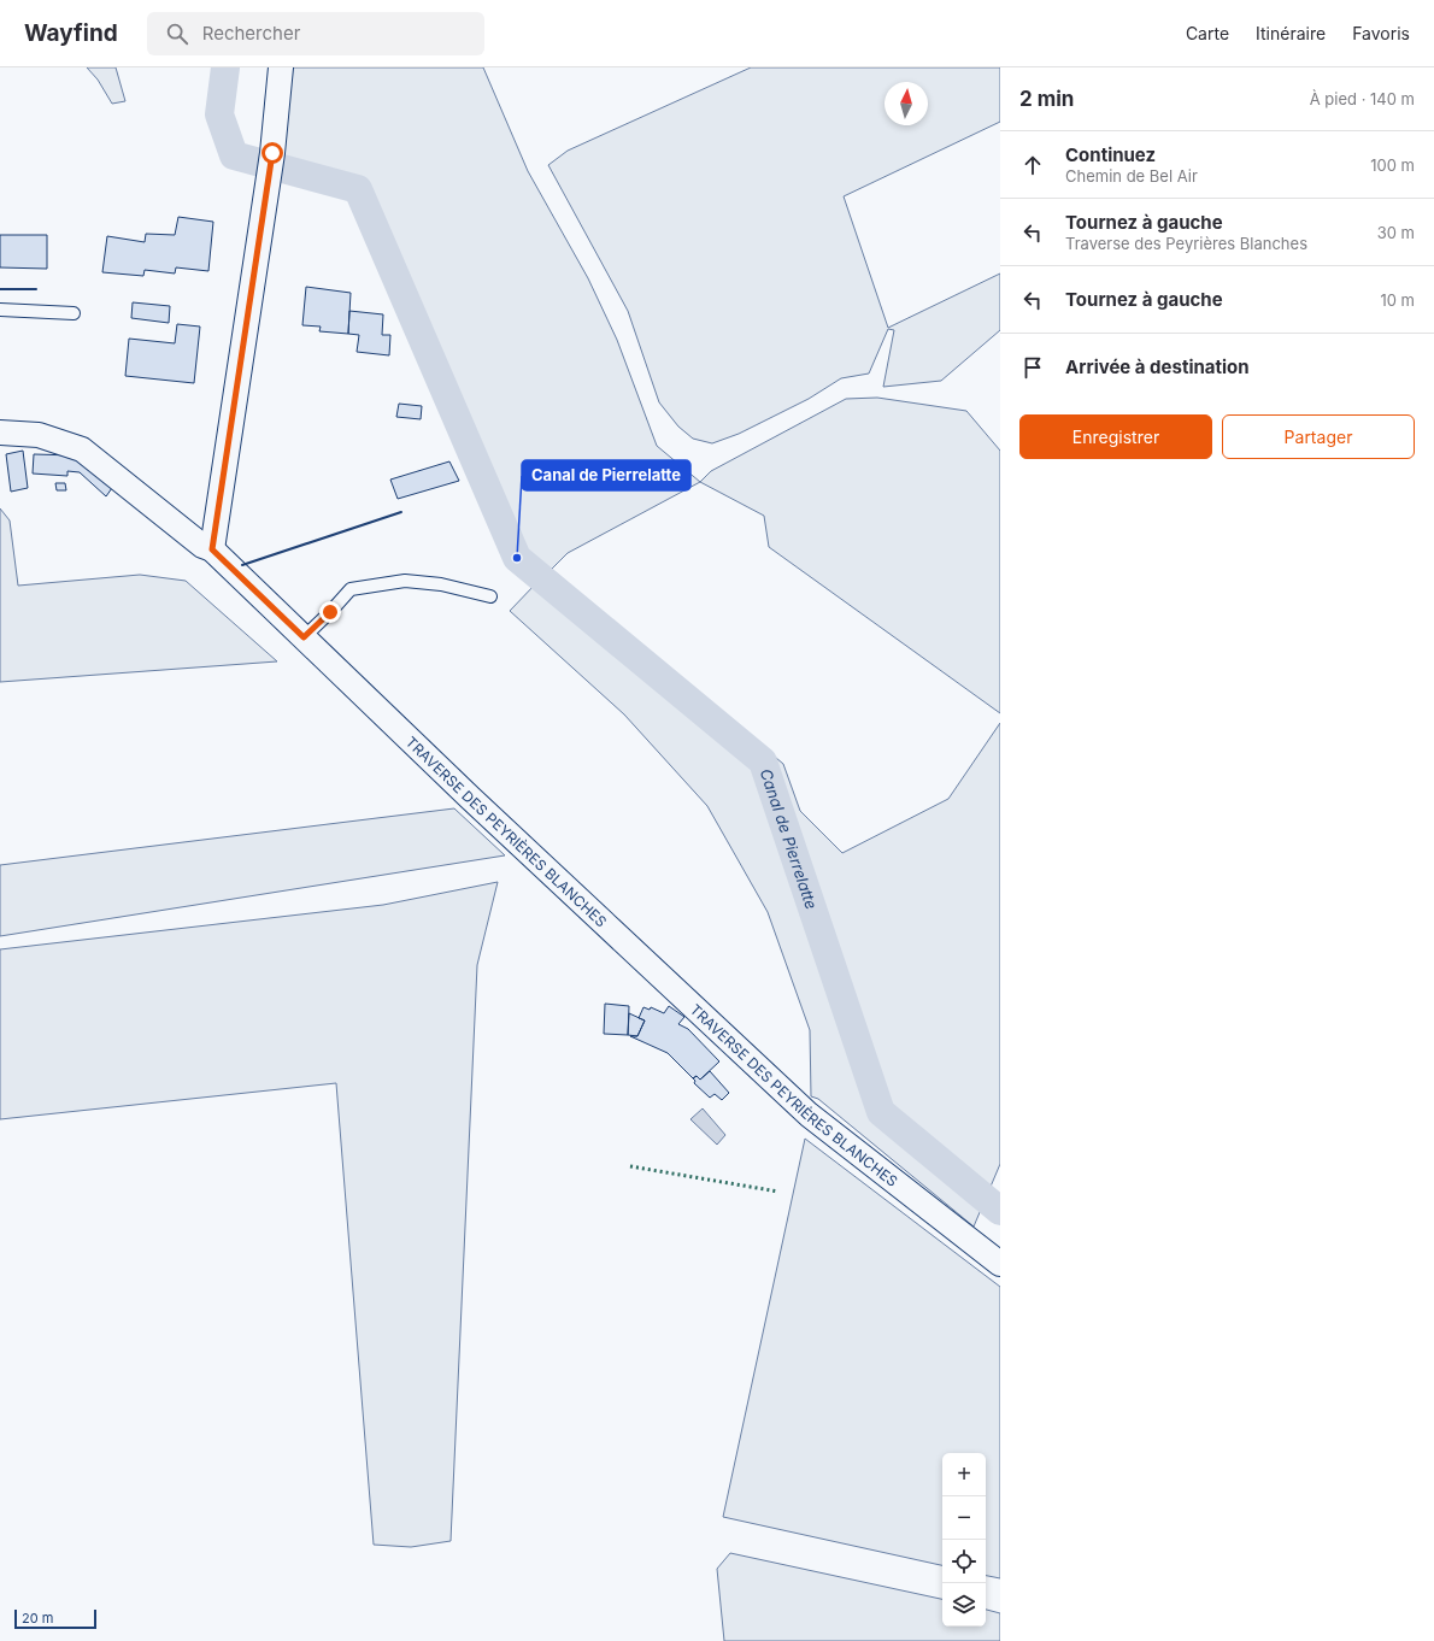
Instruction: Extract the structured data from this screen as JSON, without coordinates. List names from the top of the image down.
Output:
{
  "streets": {
    "street": ["TRAVERSE DES PEYRIÈRES BLANCHES"]
  },
  "water": ["Canal de Pierrelatte"],
  "places": ["Canal de Pierrelatte"],
  "scale_bar": "20 m",
  "north": "top",
  "page": {
    "header": "Wayfind",
    "search": "Rechercher",
    "nav": ["Carte", "Itinéraire", "Favoris"],
    "heading": ["2 min", "À pied · 140 m"],
    "list": [
      ["Continuez", "Chemin de Bel Air", "100 m"],
      ["Tournez à gauche", "Traverse des Peyrières Blanches", "30 m"],
      ["Tournez à gauche", "10 m"],
      "Arrivée à destination"
    ],
    "buttons": ["Enregistrer", "Partager"],
    "map_buttons": ["+", "−"],
    "scale": "20 m"
  }
}
